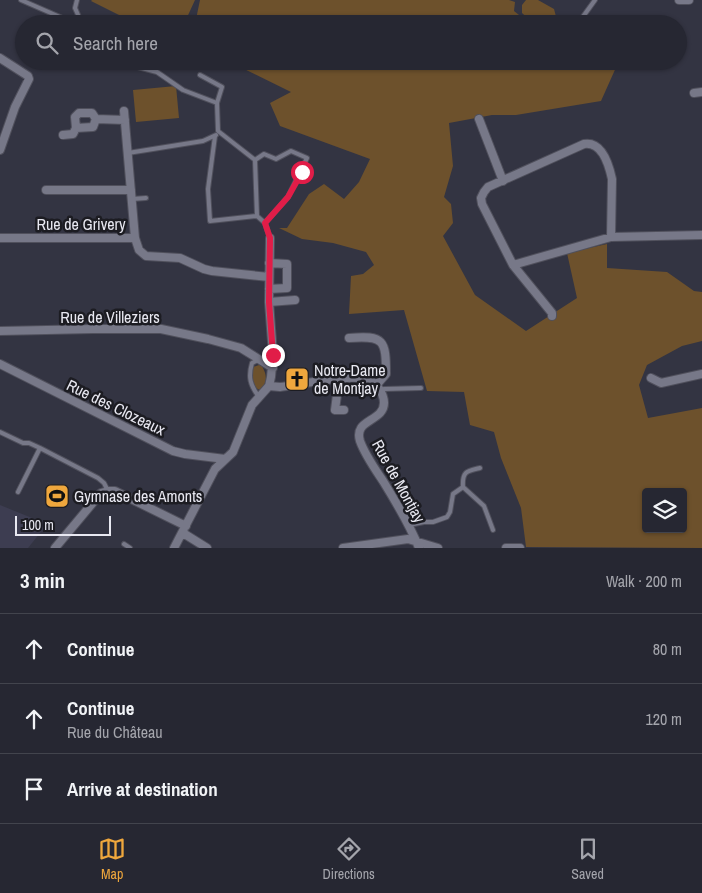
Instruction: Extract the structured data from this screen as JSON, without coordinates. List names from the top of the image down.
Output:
{
  "streets": {
    "street": [
      "Rue de Grivery",
      "Rue de Villeziers",
      "Rue des Clozeaux",
      "Rue de Montjay"
    ]
  },
  "places": {
    "church": ["Notre-Dame de Montjay"],
    "sports": ["Gymnase des Amonts"]
  },
  "scale_bar": "100 m",
  "page": {
    "search": "Search here",
    "scale": "100 m",
    "heading": ["3 min", "Walk · 200 m"],
    "list": [
      ["Continue", "80 m"],
      ["Continue", "Rue du Château", "120 m"],
      "Arrive at destination"
    ],
    "nav": ["Map", "Directions", "Saved"]
  }
}
